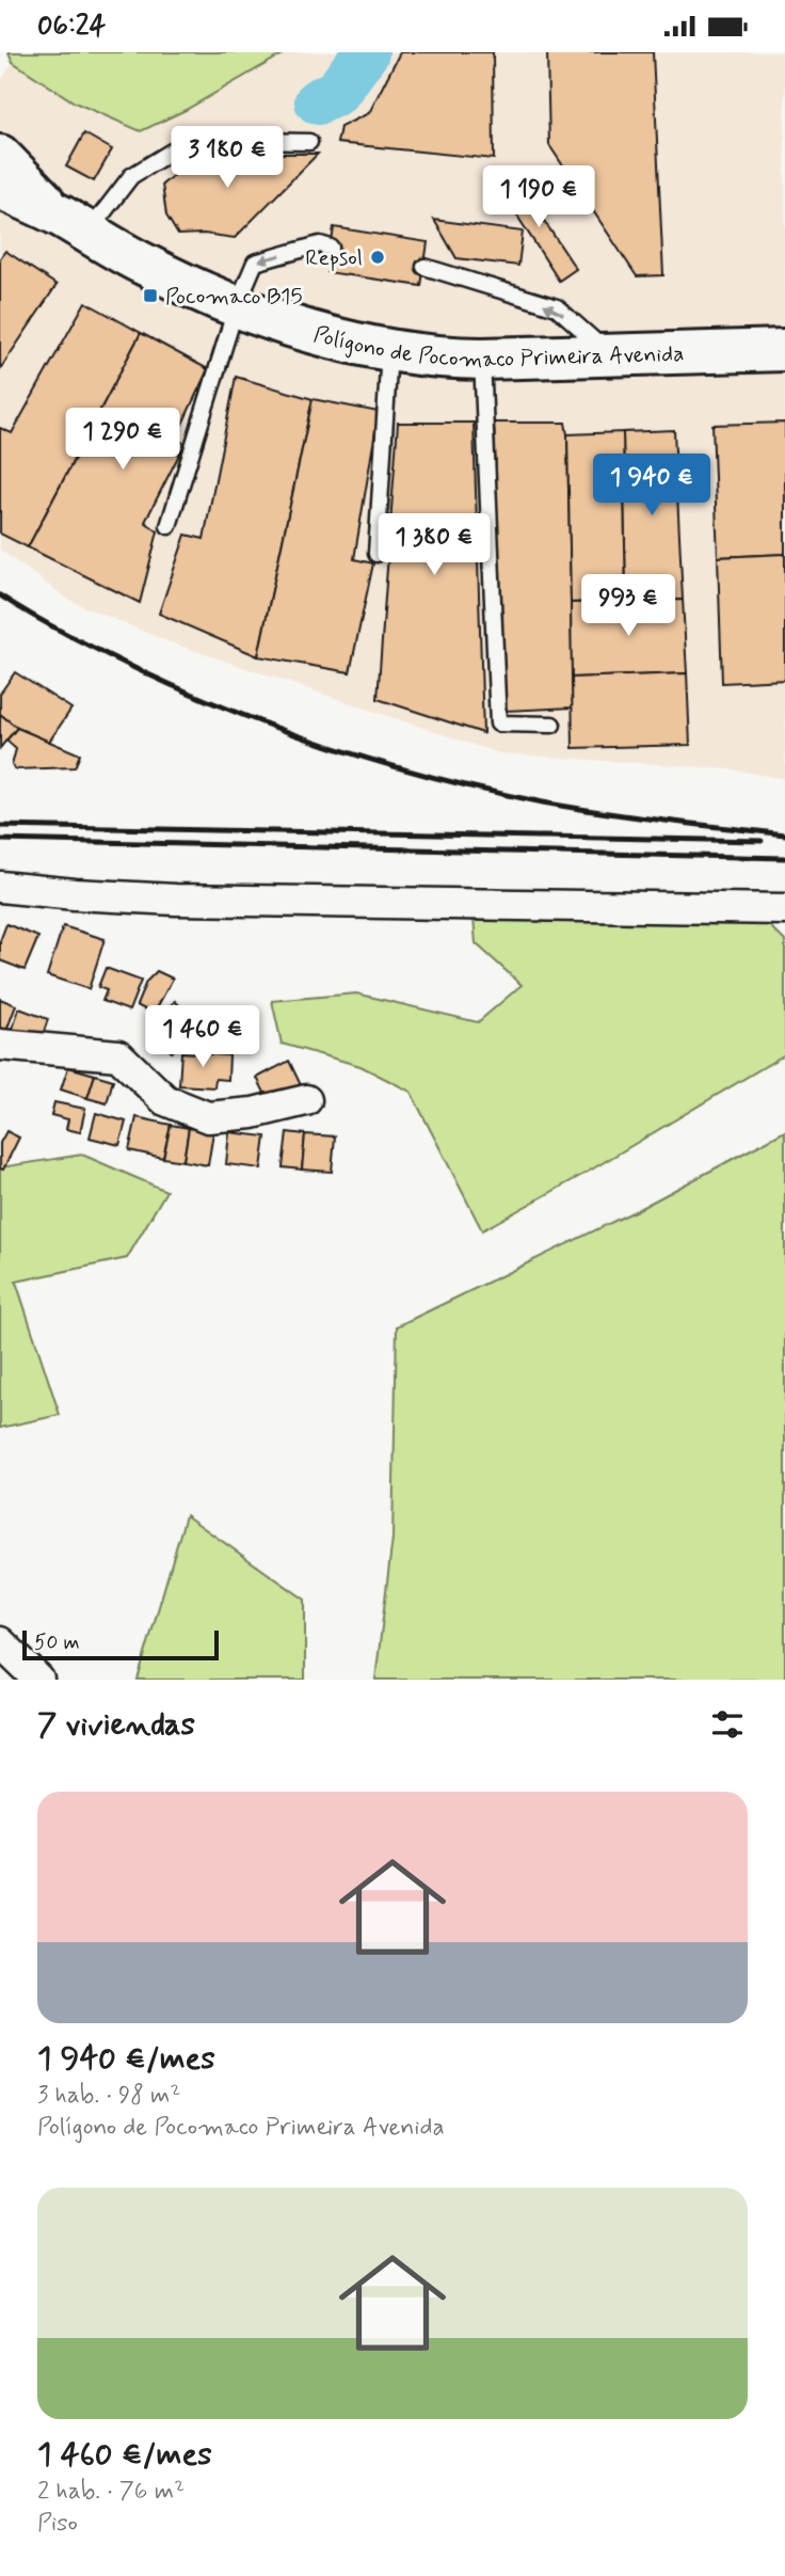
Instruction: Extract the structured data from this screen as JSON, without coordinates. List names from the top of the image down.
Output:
{
  "streets": {
    "street": ["Polígono de Pocomaco Primeira Avenida"]
  },
  "places": {
    "other": ["Repsol"],
    "transit": ["Pocomaco B15"]
  },
  "scale_bar": "50 m",
  "page": {
    "status": "06:24",
    "price": [
      "3 180 €",
      "1 190 €",
      "1 290 €",
      "1 940 €",
      "1 380 €",
      "993 €",
      "1 460 €"
    ],
    "scale": "50 m",
    "heading": "7 viviendas",
    "list": [
      {
        "name": "1 940 €/mes",
        "note": "3 hab. · 98 m² · Polígono de Pocomaco Primeira Avenida"
      },
      {
        "name": "1 460 €/mes",
        "note": "2 hab. · 76 m² · Piso"
      }
    ]
  }
}
